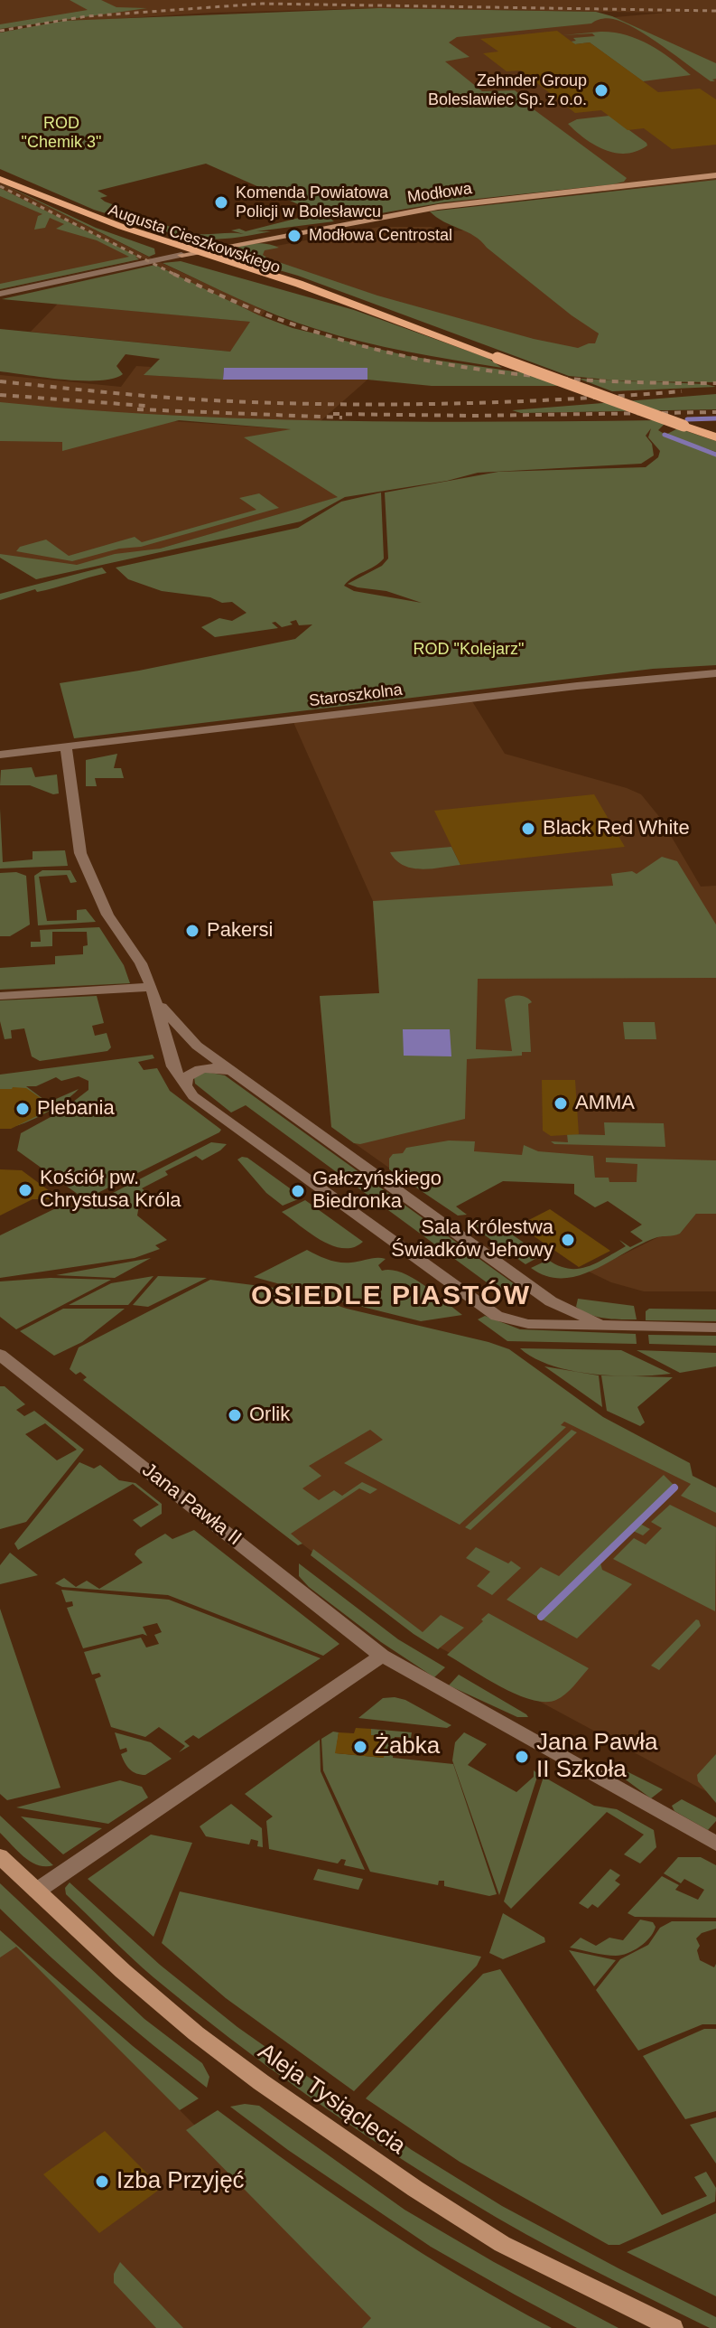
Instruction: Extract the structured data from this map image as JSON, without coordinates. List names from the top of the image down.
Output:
{
  "streets": {
    "main road": ["Augusta Cieszkowskiego"],
    "street": [
      "Modłowa",
      "Staroszkolna",
      "Jana Pawła II",
      "Aleja Tysiąclecia"
    ]
  },
  "crossings": [
    ["Modłowa", "Augusta Cieszkowskiego"]
  ],
  "districts": ["OSIEDLE PIASTÓW"],
  "parks": ["ROD \"Chemik 3\"", "ROD \"Kolejarz\""],
  "places": [
    "Zehnder Group Boleslawiec Sp. z o.o.",
    "Komenda Powiatowa Policji w Bolesławcu",
    "Modłowa Centrostal",
    "Black Red White",
    "Pakersi",
    "AMMA",
    "Plebania",
    "Kościół pw. Chrystusa Króla",
    "Gałczyńskiego Biedronka",
    "Sala Królestwa Świadków Jehowy",
    "Orlik",
    "Żabka",
    "Jana Pawła II Szkoła",
    "Izba Przyjęć"
  ]
}
